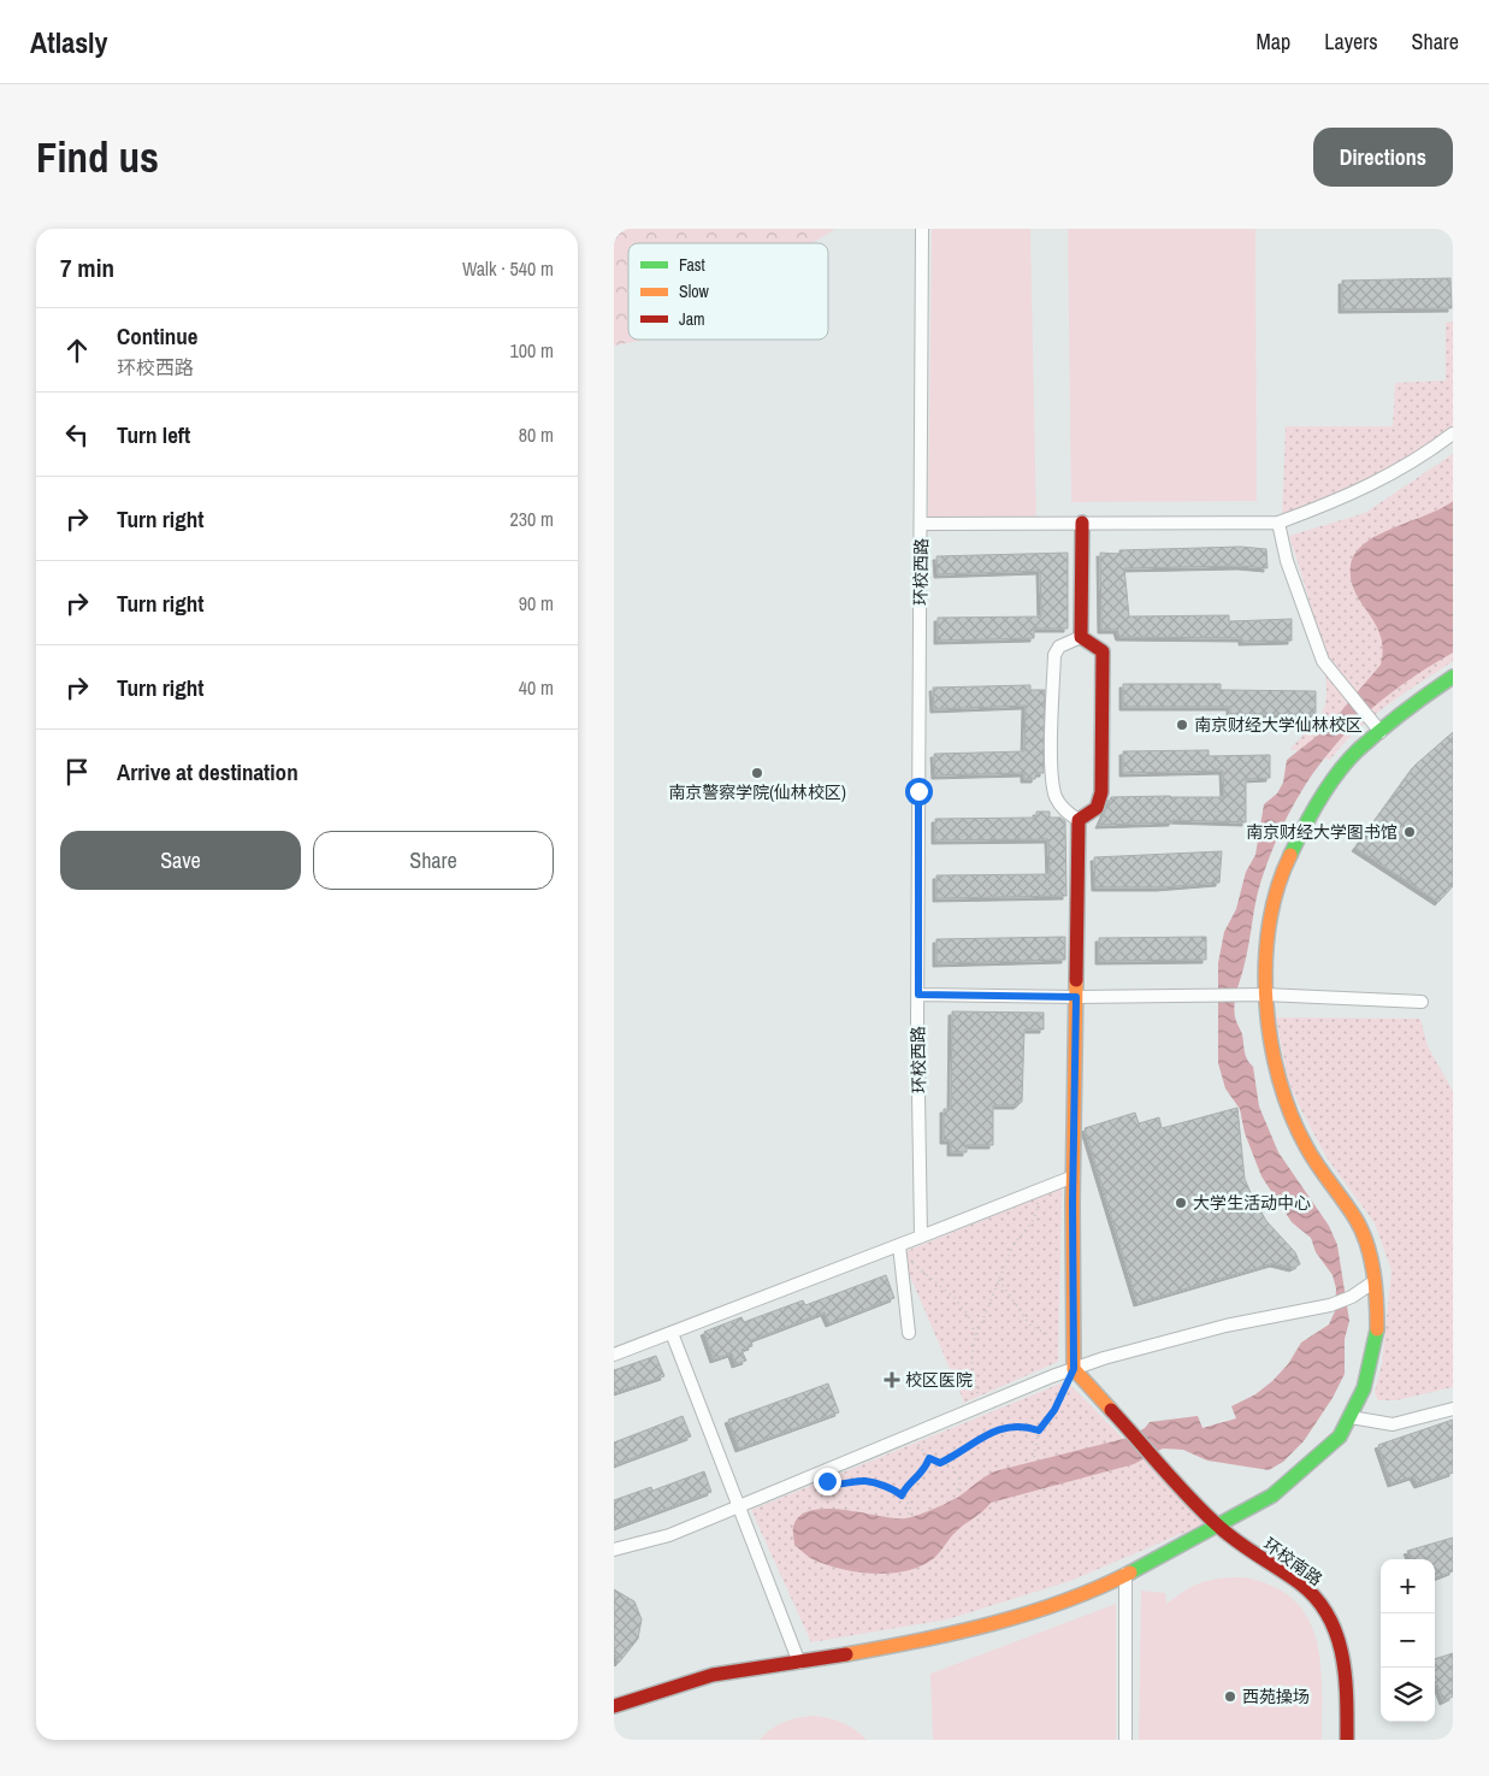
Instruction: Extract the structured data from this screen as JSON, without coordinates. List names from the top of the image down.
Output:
{
  "streets": {
    "street": ["环校西路", "环校南路"]
  },
  "places": {
    "other": [
      "南京财经大学仙林校区",
      "南京警察学院(仙林校区)",
      "南京财经大学图书馆",
      "大学生活动中心",
      "西苑操场"
    ],
    "health": ["校区医院"]
  },
  "legend": ["Fast", "Slow", "Jam"],
  "page": {
    "header": "Atlasly",
    "nav": ["Map", "Layers", "Share"],
    "buttons": [
      "Directions",
      ["Save", "Share"]
    ],
    "title": "Find us",
    "heading": ["7 min", "Walk · 540 m"],
    "list": [
      ["Continue", "环校西路", "100 m"],
      ["Turn left", "80 m"],
      ["Turn right", "230 m"],
      ["Turn right", "90 m"],
      ["Turn right", "40 m"],
      "Arrive at destination"
    ],
    "map_buttons": ["+", "−"]
  }
}
